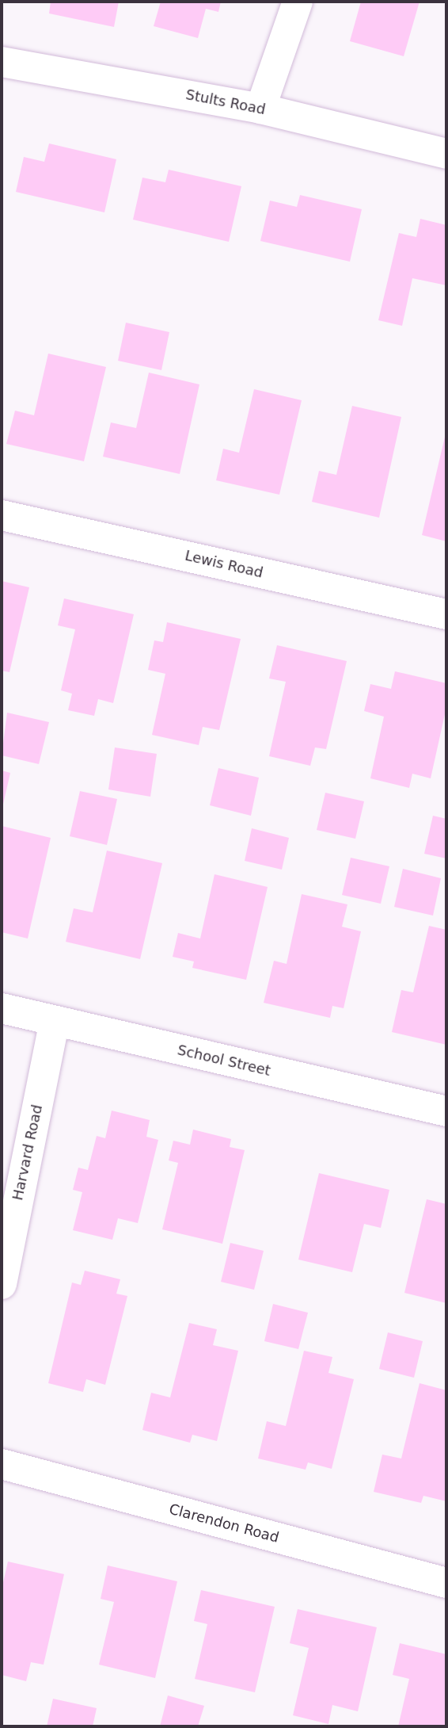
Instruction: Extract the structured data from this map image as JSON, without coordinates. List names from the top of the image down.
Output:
{
  "streets": {
    "street": [
      "Stults Road",
      "Lewis Road",
      "School Street",
      "Harvard Road",
      "Clarendon Road"
    ]
  },
  "crossings": [
    ["School Street", "Harvard Road"]
  ]
}
